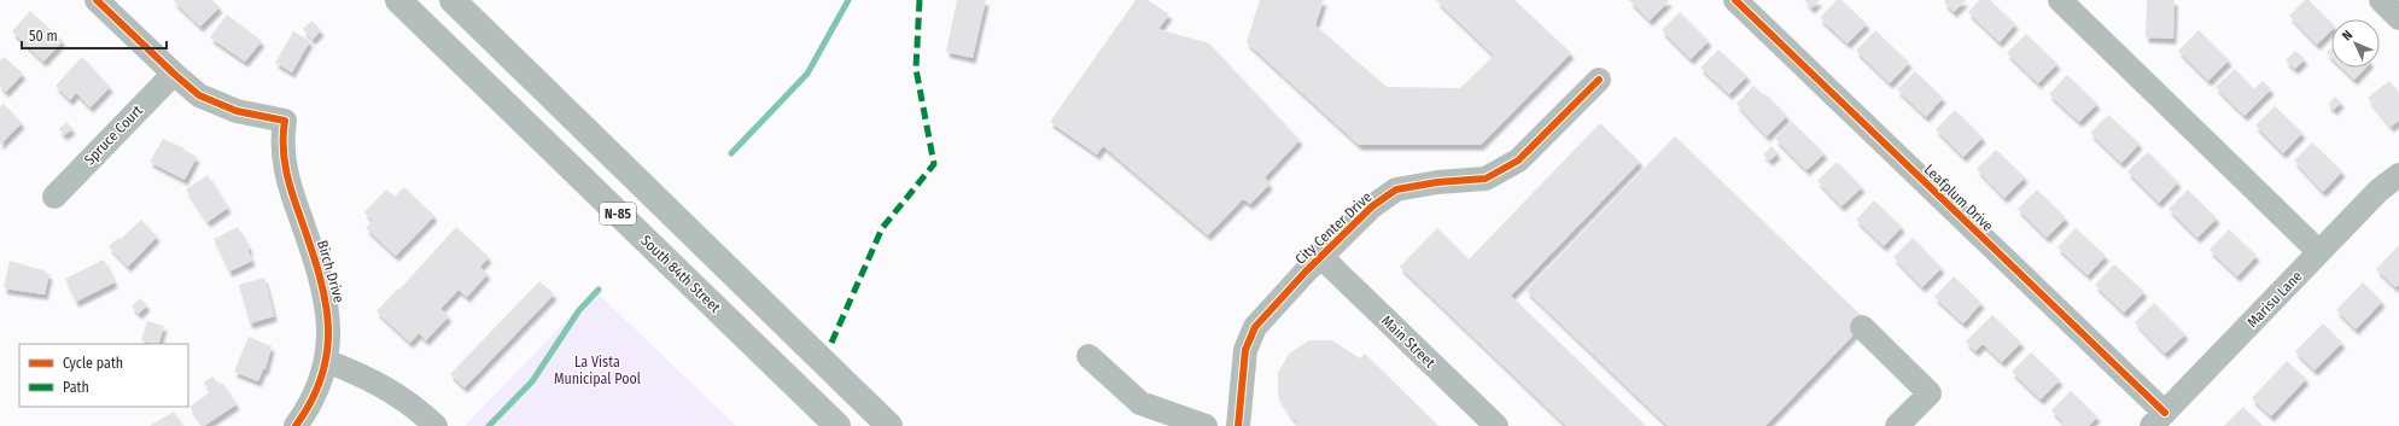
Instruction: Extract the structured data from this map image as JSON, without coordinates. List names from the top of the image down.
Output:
{
  "streets": {
    "main road": ["N-85", "South 84th Street"],
    "street": [
      "Spruce Court",
      "Leafplum Drive",
      "City Center Drive",
      "Birch Drive",
      "Marisu Lane",
      "Main Street"
    ]
  },
  "crossings": [
    ["Spruce Court", "Birch Drive"],
    ["Leafplum Drive", "Marisu Lane"],
    ["City Center Drive", "Main Street"]
  ],
  "parks": ["La Vista Municipal Pool"],
  "legend": ["Cycle path", "Path"],
  "scale_bar": "50 m",
  "north": "top left"
}
